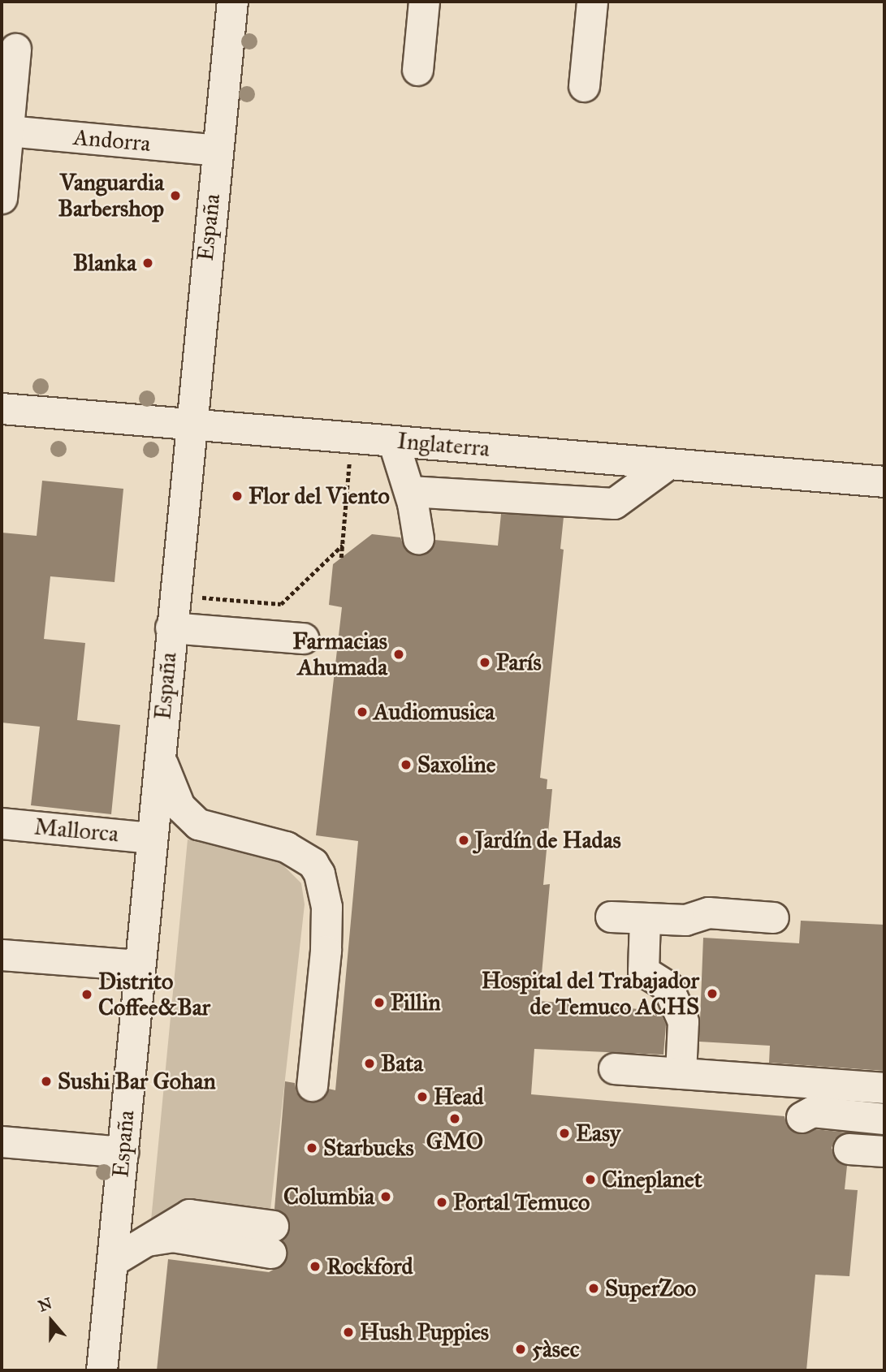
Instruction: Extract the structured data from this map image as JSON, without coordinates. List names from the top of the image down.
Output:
{
  "streets": {
    "street": [
      "Andorra",
      "España",
      "Inglaterra",
      "Mallorca"
    ]
  },
  "crossings": [
    ["Andorra", "España"],
    ["España", "Inglaterra"],
    ["España", "Mallorca"]
  ],
  "places": [
    "Vanguardia Barbershop",
    "Blanka",
    "Flor del Viento",
    "Farmacias Ahumada",
    "París",
    "Audiomusica",
    "Saxoline",
    "Jardín de Hadas",
    "Hospital del Trabajador de Temuco ACHS",
    "Distrito Coffee&Bar",
    "Pillin",
    "Bata",
    "Sushi Bar Gohan",
    "Head",
    "GMO",
    "Easy",
    "Starbucks",
    "Cineplanet",
    "Columbia",
    "Portal Temuco",
    "Rockford",
    "SuperZoo",
    "Hush Puppies",
    "5àsec"
  ],
  "north": "top"
}
